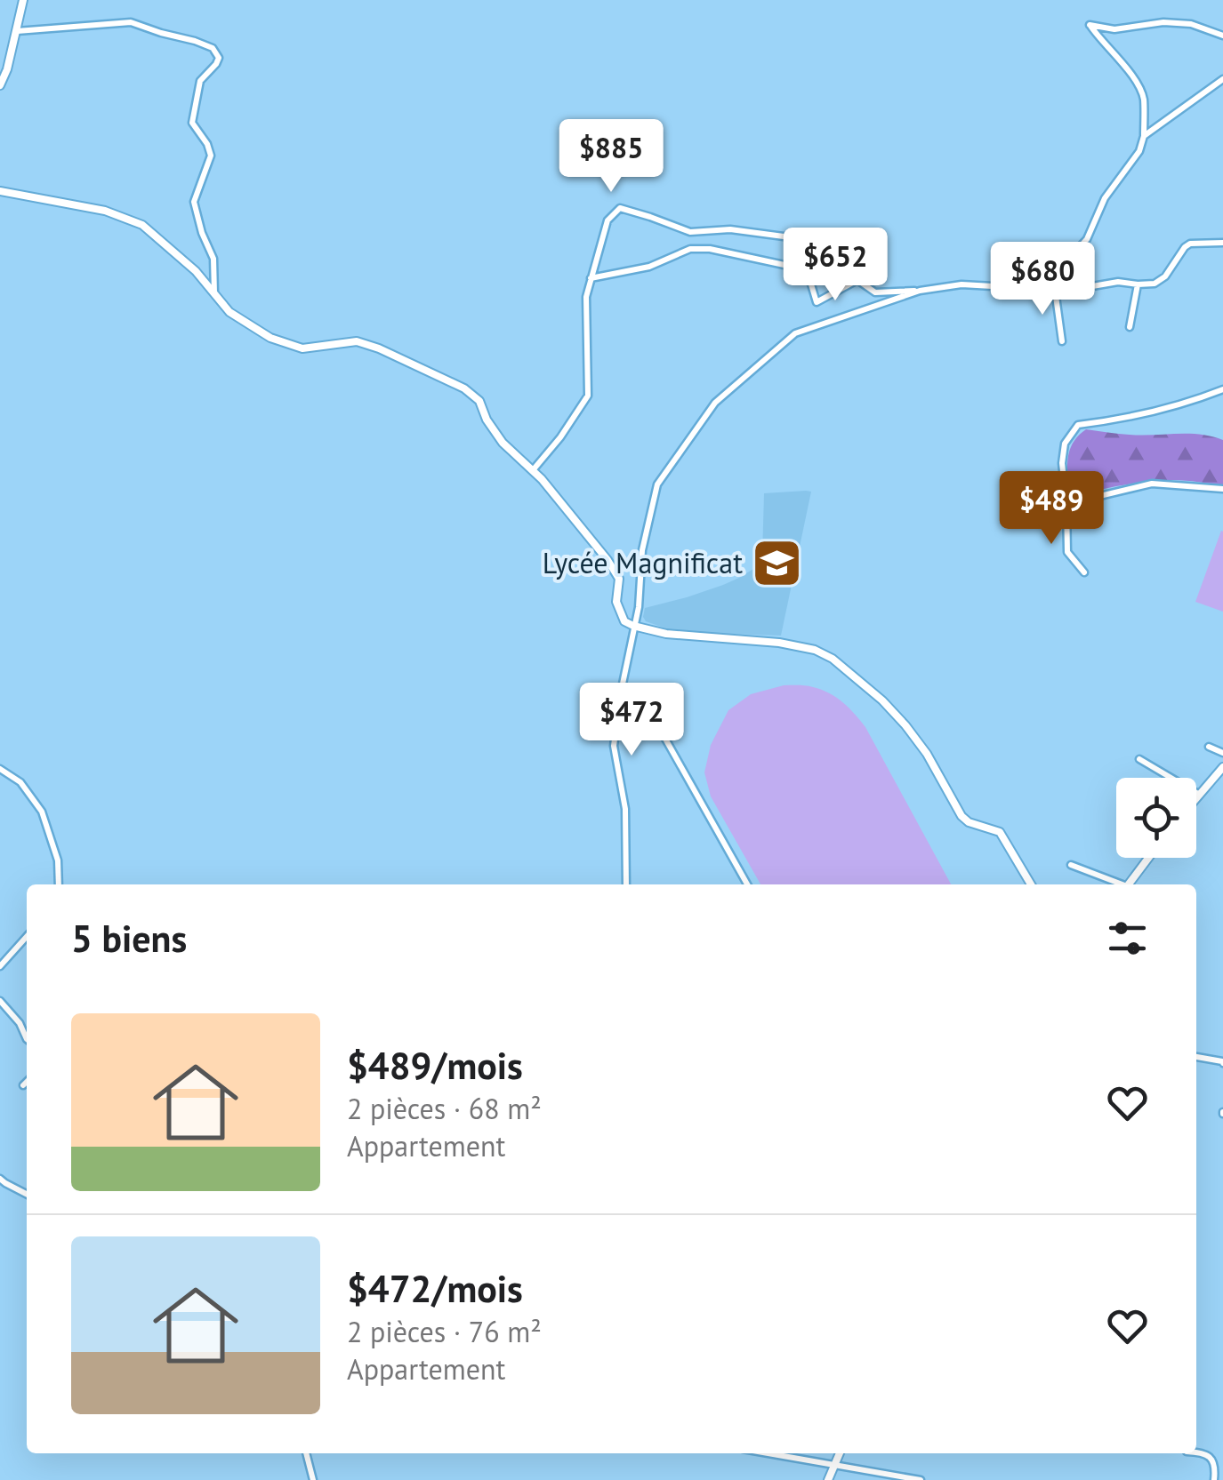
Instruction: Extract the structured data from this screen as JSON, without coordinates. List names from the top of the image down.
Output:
{
  "places": {
    "school or university": ["Lycée Magnificat"]
  },
  "page": {
    "price": [
      "$885",
      "$652",
      "$680",
      "$489",
      "$472"
    ],
    "heading": "5 biens",
    "list": [
      {
        "name": "$489/mois",
        "note": "2 pièces · 68 m² · Appartement"
      },
      {
        "name": "$472/mois",
        "note": "2 pièces · 76 m² · Appartement"
      }
    ]
  }
}
